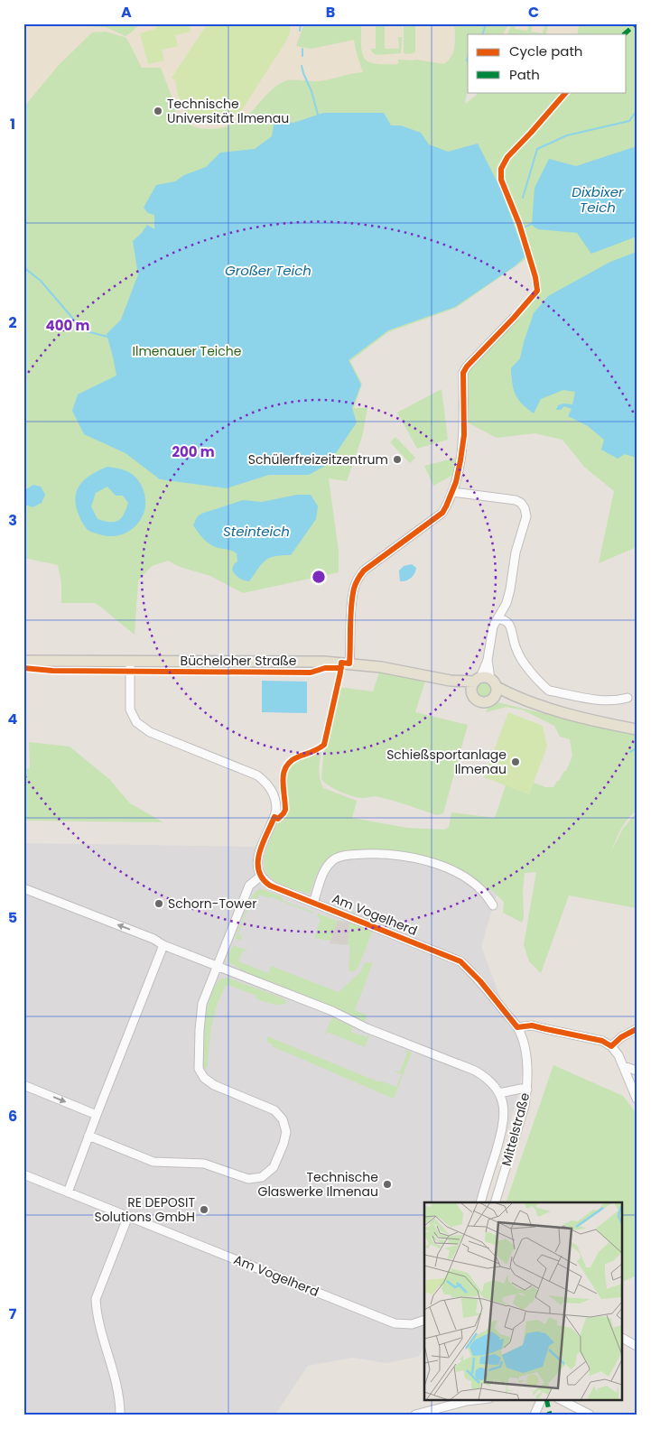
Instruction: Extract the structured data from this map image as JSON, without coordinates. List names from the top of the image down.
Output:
{
  "streets": {
    "main road": ["Bücheloher Straße"],
    "street": ["Am Vogelherd", "Mittelstraße"]
  },
  "crossings": [
    ["Am Vogelherd", "Mittelstraße"]
  ],
  "water": ["Dixbixer Teich", "Großer Teich", "Steinteich"],
  "parks": ["Ilmenauer Teiche"],
  "places": [
    "Technische Universität Ilmenau",
    "Schülerfreizeitzentrum",
    "Schießsportanlage Ilmenau",
    "Schorn-Tower",
    "Technische Glaswerke Ilmenau",
    "RE DEPOSIT Solutions GmbH"
  ],
  "legend": ["Cycle path", "Path"],
  "grid": {
    "columns": ["A", "B", "C"],
    "rows": [
      "1",
      "2",
      "3",
      "4",
      "5",
      "6",
      "7"
    ]
  },
  "rings": ["400 m", "200 m"]
}
